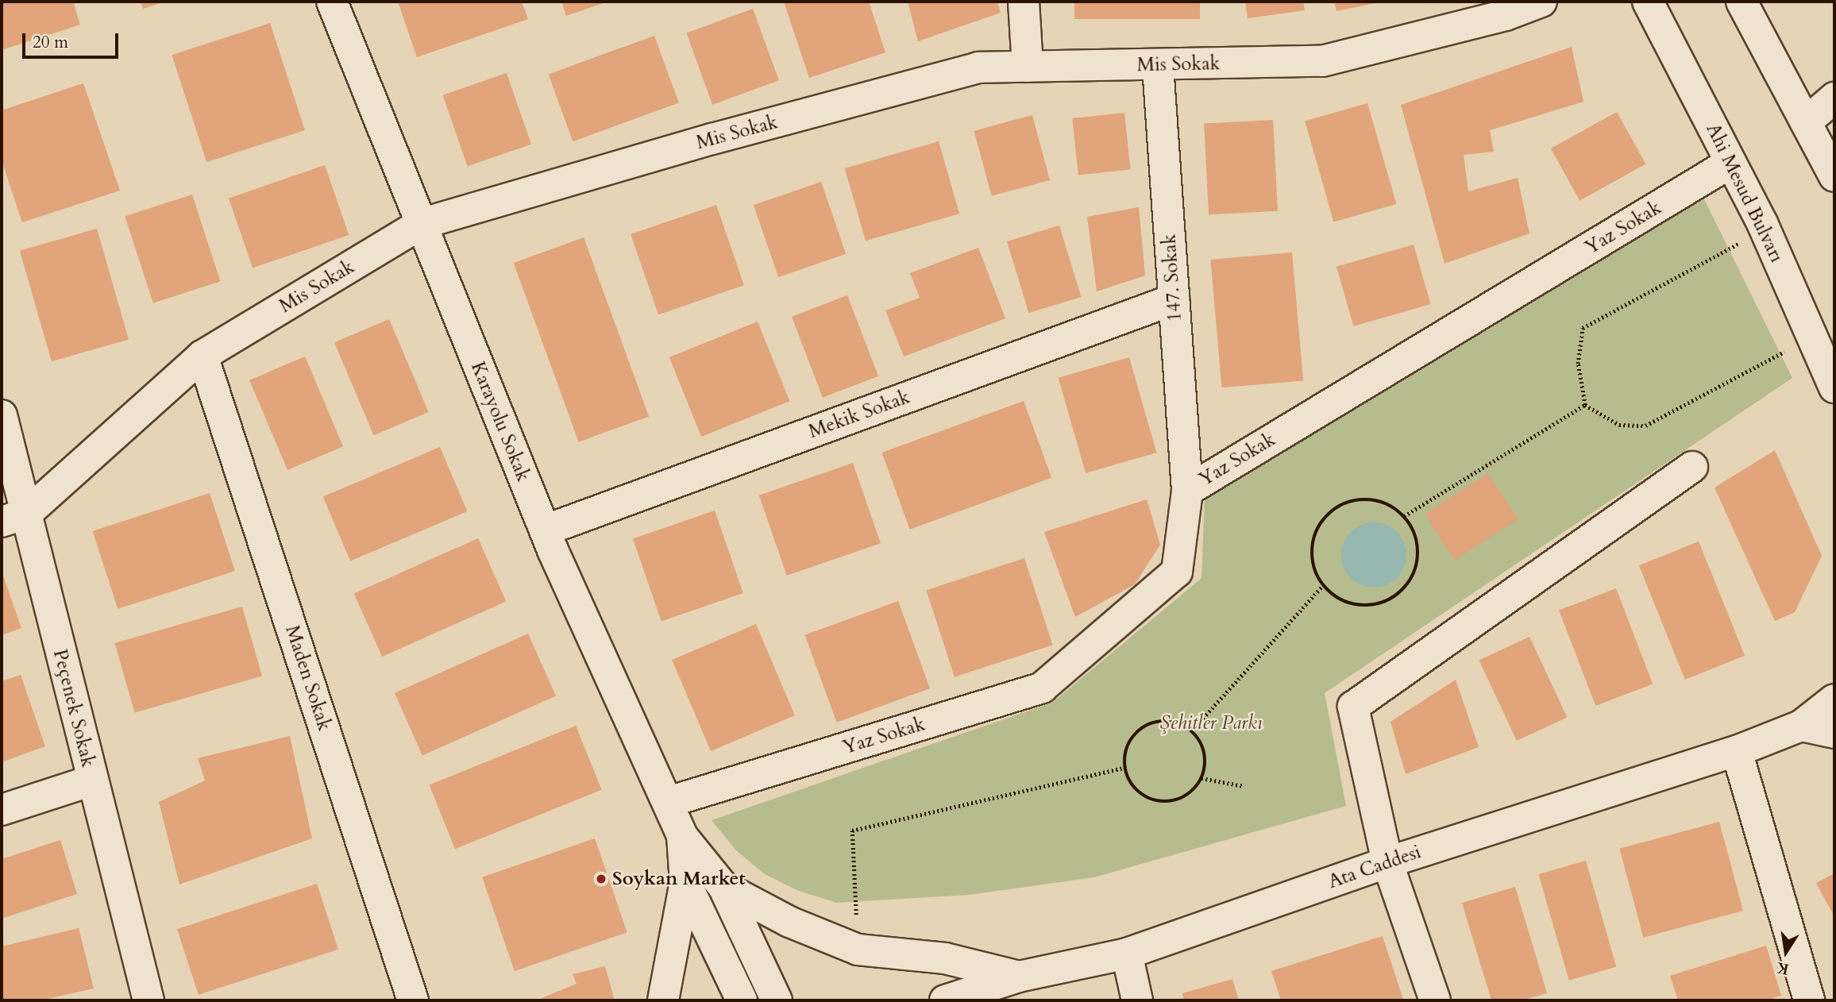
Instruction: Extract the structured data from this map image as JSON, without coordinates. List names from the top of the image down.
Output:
{
  "streets": {
    "street": [
      "Mis Sokak",
      "Ahi Mesud Bulvarı",
      "Yaz Sokak",
      "147. Sokak",
      "Mekik Sokak",
      "Karayolu Sokak",
      "Maden Sokak",
      "Peçenek Sokak",
      "Ata Caddesi"
    ]
  },
  "crossings": [
    ["Mis Sokak", "147. Sokak"],
    ["Mis Sokak", "Karayolu Sokak"],
    ["Mis Sokak", "Maden Sokak"],
    ["Mis Sokak", "Peçenek Sokak"],
    ["Ahi Mesud Bulvarı", "Yaz Sokak"],
    ["Yaz Sokak", "147. Sokak"],
    ["Yaz Sokak", "Karayolu Sokak"],
    ["147. Sokak", "Mekik Sokak"],
    ["Mekik Sokak", "Karayolu Sokak"]
  ],
  "parks": ["Şehitler Parkı"],
  "places": ["Soykan Market"],
  "scale_bar": "20 m",
  "north": "bottom"
}
